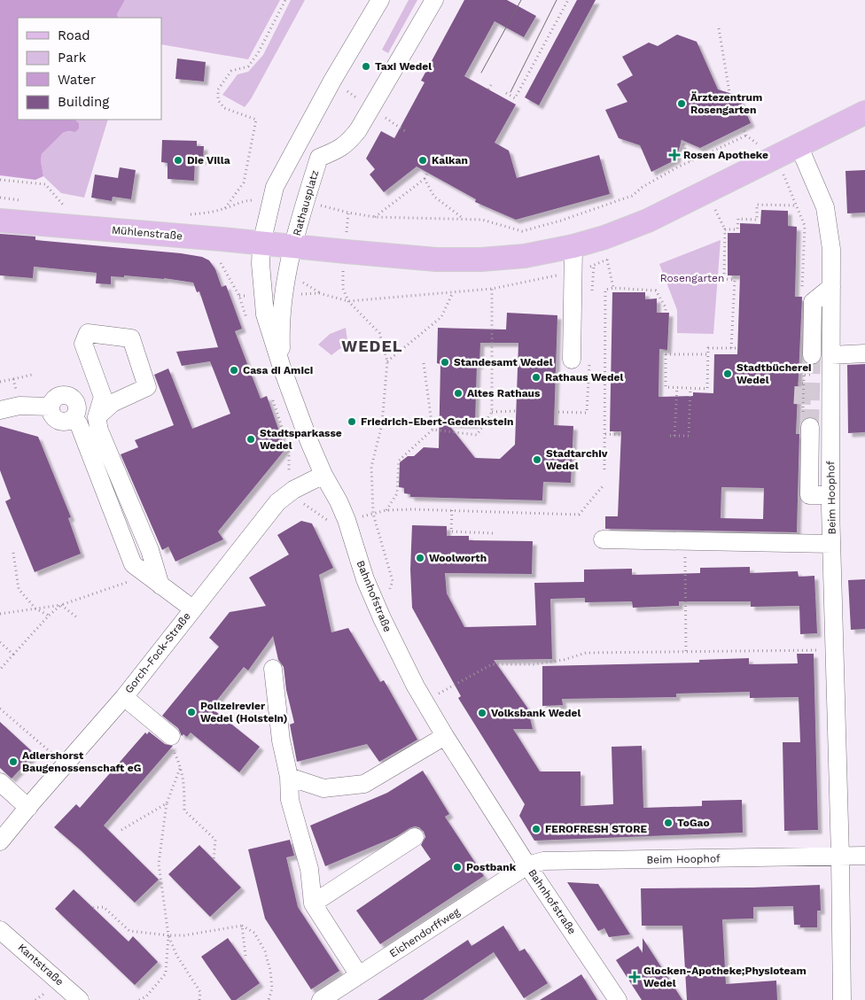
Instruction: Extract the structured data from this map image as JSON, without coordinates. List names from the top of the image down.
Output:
{
  "streets": {
    "main road": ["Mühlenstraße"],
    "street": [
      "Rathausplatz",
      "Beim Hoophof",
      "Bahnhofstraße",
      "Gorch-Fock-Straße",
      "Eichendorffweg",
      "Kantstraße"
    ]
  },
  "crossings": [
    ["Rathausplatz", "Mühlenstraße"],
    ["Rathausplatz", "Bahnhofstraße"],
    ["Rathausplatz", "Gorch-Fock-Straße"],
    ["Beim Hoophof", "Bahnhofstraße"],
    ["Beim Hoophof", "Eichendorffweg"],
    ["Bahnhofstraße", "Gorch-Fock-Straße"],
    ["Bahnhofstraße", "Eichendorffweg"]
  ],
  "districts": ["WEDEL"],
  "parks": ["Rosengarten"],
  "places": {
    "other": [
      "Taxi Wedel",
      "Ärztezentrum Rosengarten",
      "Die Villa",
      "Kalkan",
      "Standesamt Wedel",
      "Casa di Amici",
      "Stadtbücherei Wedel",
      "Rathaus Wedel",
      "Altes Rathaus",
      "Friedrich-Ebert-Gedenkstein",
      "Stadtsparkasse Wedel",
      "Stadtarchiv Wedel",
      "Woolworth",
      "Polizeirevier Wedel (Holstein)",
      "Volksbank Wedel",
      "Adlershorst Baugenossenschaft eG",
      "ToGao",
      "FEROFRESH STORE",
      "Postbank"
    ],
    "health": ["Rosen Apotheke", "Glocken-Apotheke;Physioteam Wedel"]
  },
  "legend": [
    "Road",
    "Park",
    "Water",
    "Building"
  ]
}
